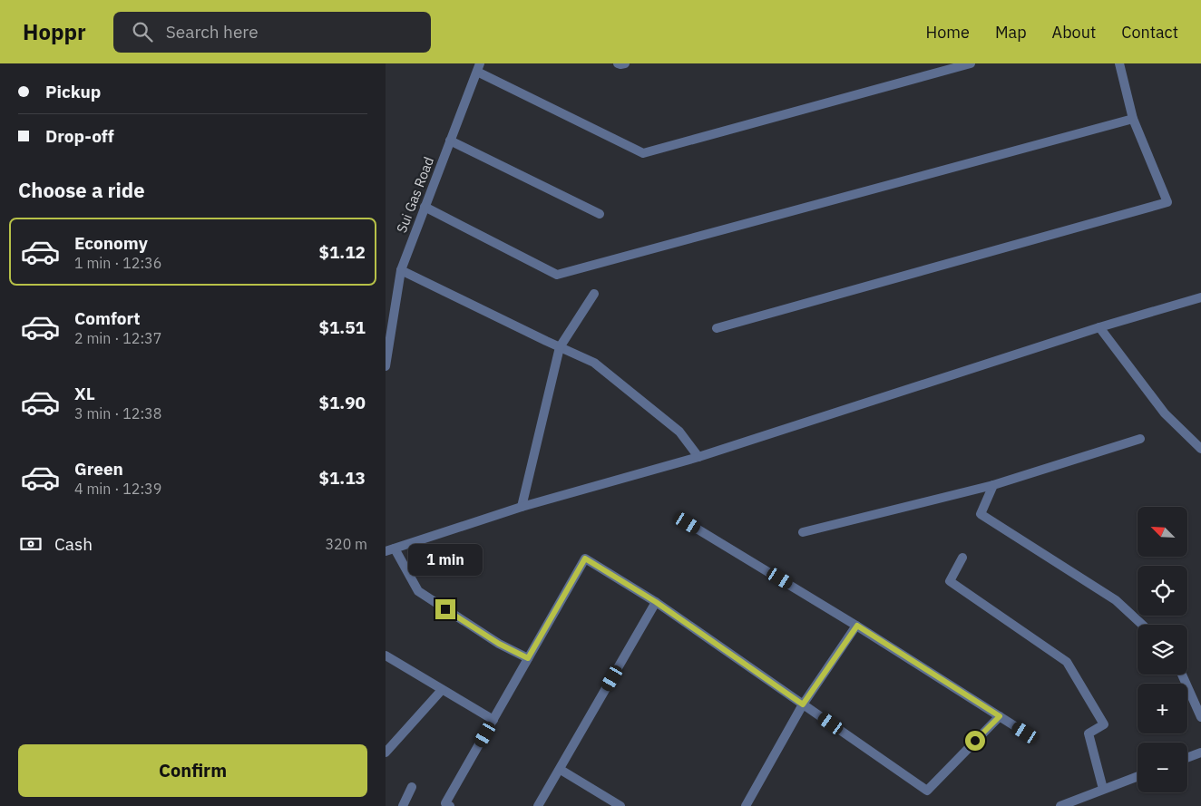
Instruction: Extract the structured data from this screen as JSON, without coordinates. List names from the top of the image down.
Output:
{
  "streets": {
    "street": ["Sui Gas Road"]
  },
  "north": "top left",
  "page": {
    "header": "Hoppr",
    "search": "Search here",
    "nav": [
      "Home",
      "Map",
      "About",
      "Contact"
    ],
    "banner": ["Pickup", "Drop-off"],
    "heading": "Choose a ride",
    "list": [
      {
        "name": "Economy",
        "note": "1 min · 12:36",
        "value": "$1.12"
      },
      {
        "name": "Comfort",
        "note": "2 min · 12:37",
        "value": "$1.51"
      },
      {
        "name": "XL",
        "note": "3 min · 12:38",
        "value": "$1.90"
      },
      {
        "name": "Green",
        "note": "4 min · 12:39",
        "value": "$1.13"
      }
    ],
    "map_buttons": ["+", "−"],
    "pay": ["Cash", "320 m"],
    "bubble": "1 min",
    "buttons": "Confirm"
  }
}
